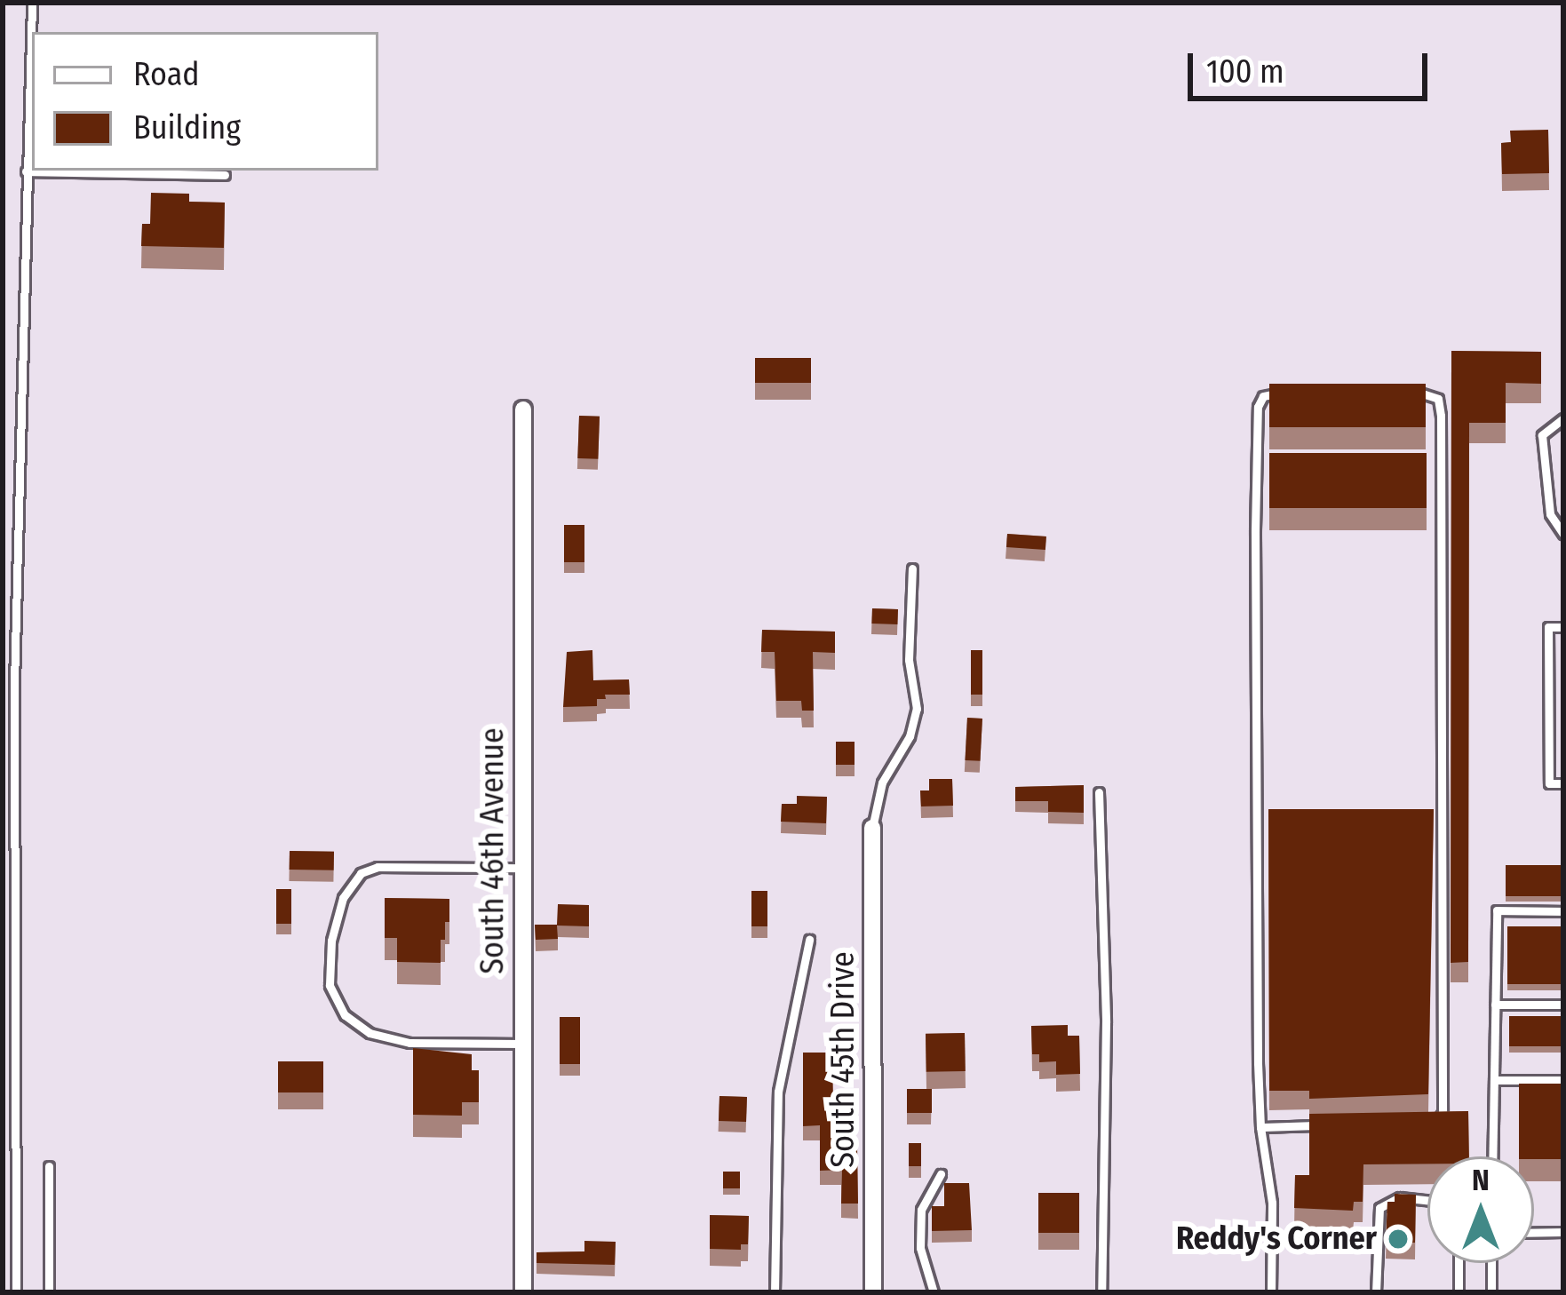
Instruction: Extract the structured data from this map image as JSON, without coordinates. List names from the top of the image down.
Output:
{
  "streets": {
    "street": ["South 46th Avenue", "South 45th Drive"]
  },
  "places": ["Reddy's Corner"],
  "legend": ["Road", "Building"],
  "scale_bar": "100 m",
  "north": "top"
}
